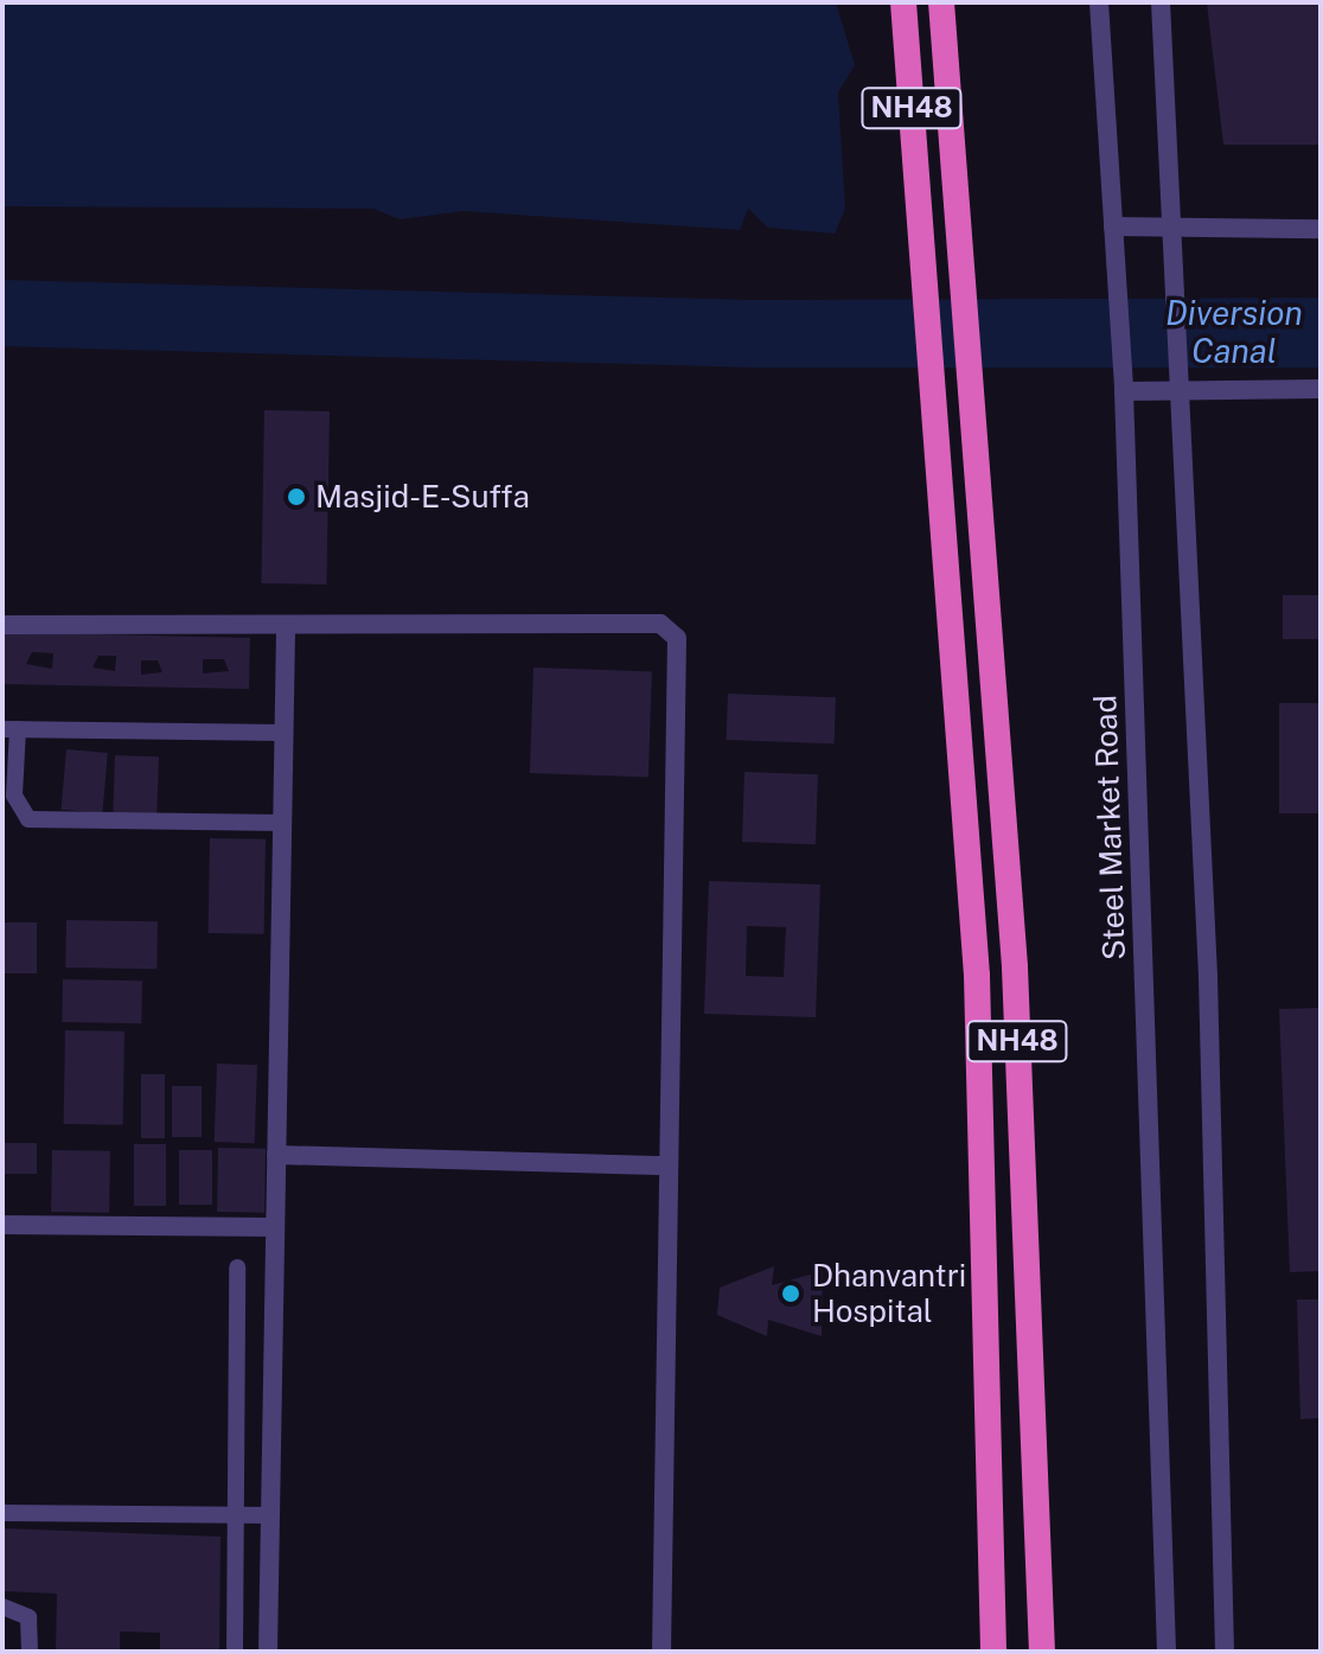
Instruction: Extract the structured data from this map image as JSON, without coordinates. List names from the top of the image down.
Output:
{
  "streets": {
    "highway": ["NH48"],
    "street": ["Steel Market Road"]
  },
  "water": ["Diversion Canal"],
  "places": ["Masjid-E-Suffa", "Dhanvantri Hospital"]
}
